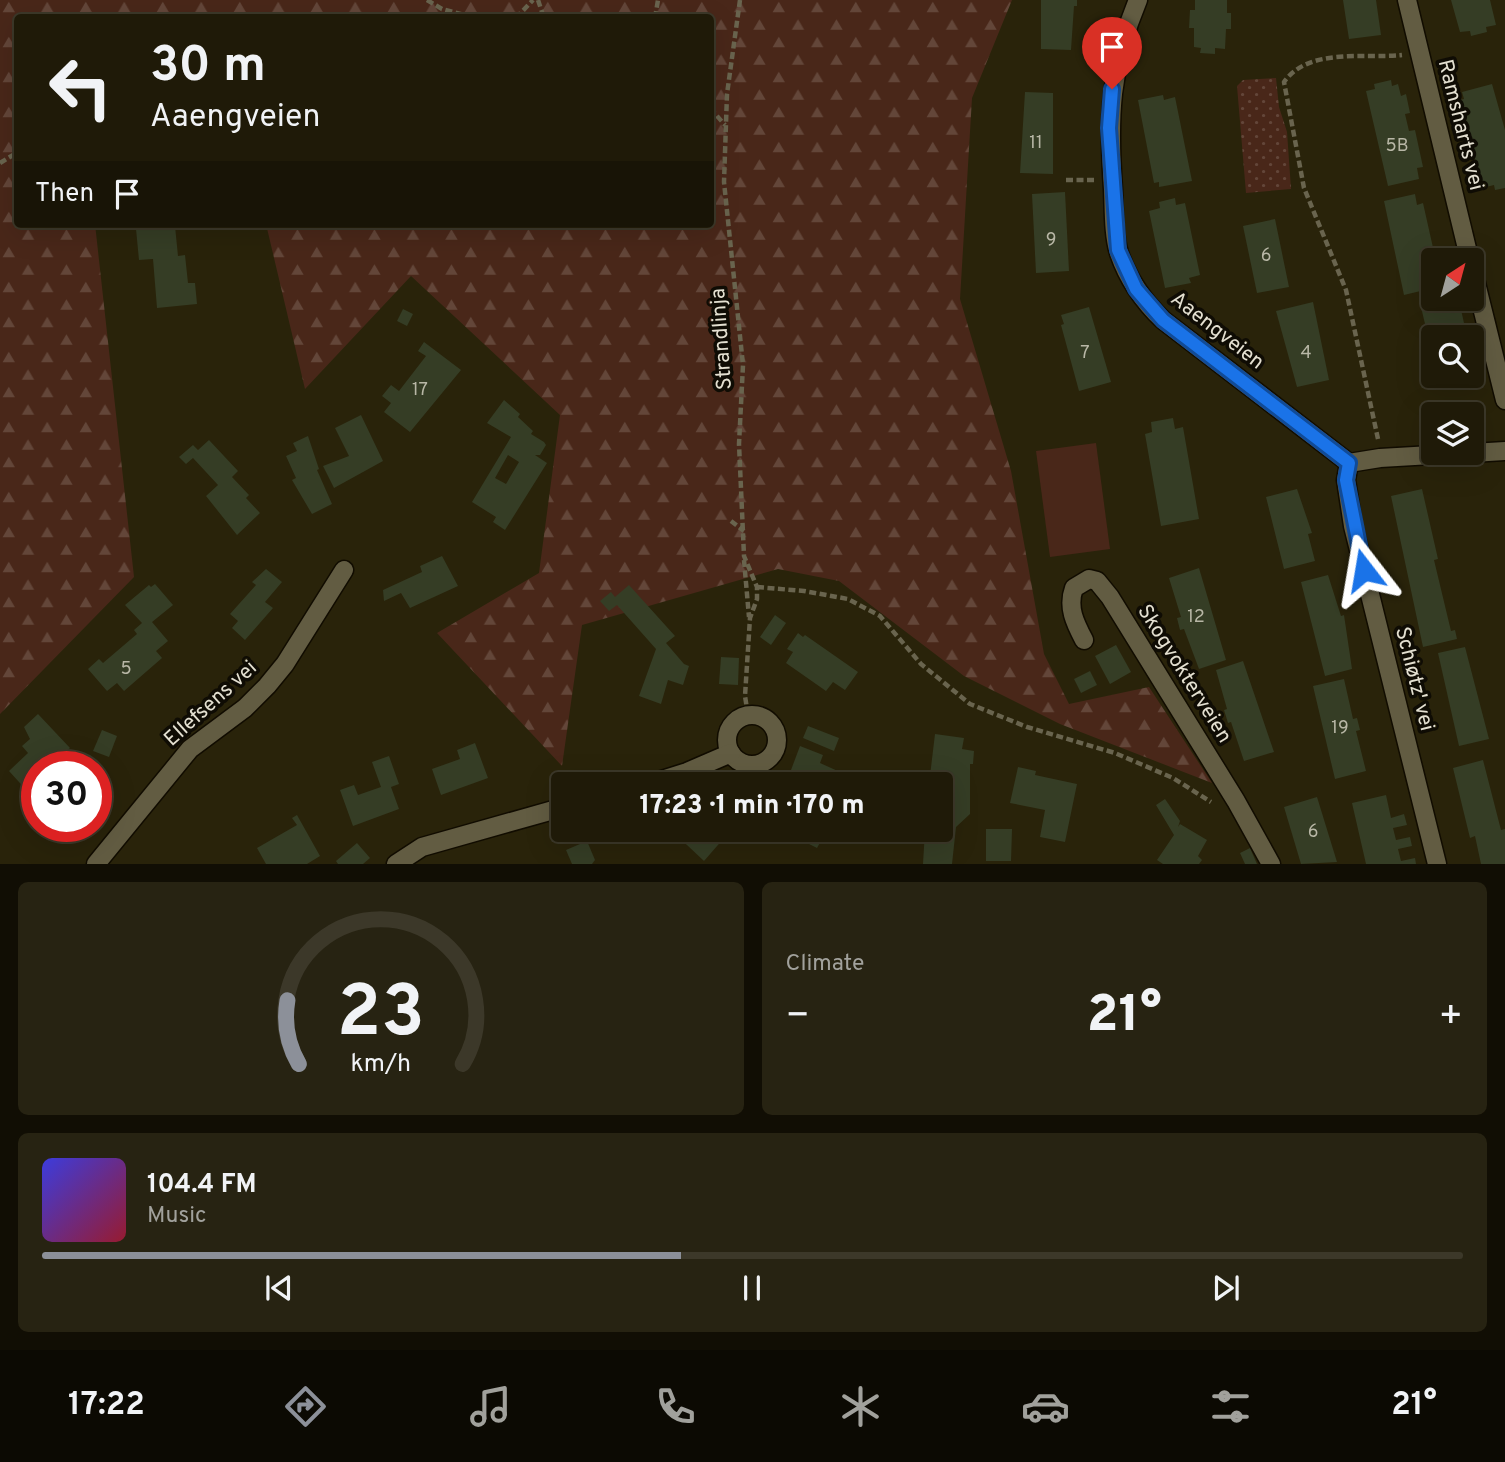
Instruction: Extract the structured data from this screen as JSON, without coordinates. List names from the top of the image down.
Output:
{
  "streets": {
    "street": [
      "Ramsharts vei",
      "Aaengveien",
      "Skogvokterveien",
      "Schiøtz' vei",
      "Ellefsens vei"
    ],
    "path": ["Strandlinja"]
  },
  "crossings": [
    ["Aaengveien", "Schiøtz' vei"]
  ],
  "house_numbers": [
    "11",
    "5B",
    "9",
    "6",
    "7",
    "4",
    "17",
    "12",
    "5",
    "19",
    "6"
  ],
  "north": "top right",
  "page": {
    "turn": ["30 m", "Aaengveien"],
    "then": "Then",
    "limit": "30",
    "trip": "17:23 · 1 min · 170 m",
    "tile": "Climate",
    "heat": ["−", "21°", "+"],
    "song": ["104.4 FM", "Music"],
    "tabs": ["17:22", "21°"],
    "gauge": ["23", "km/h"]
  }
}
